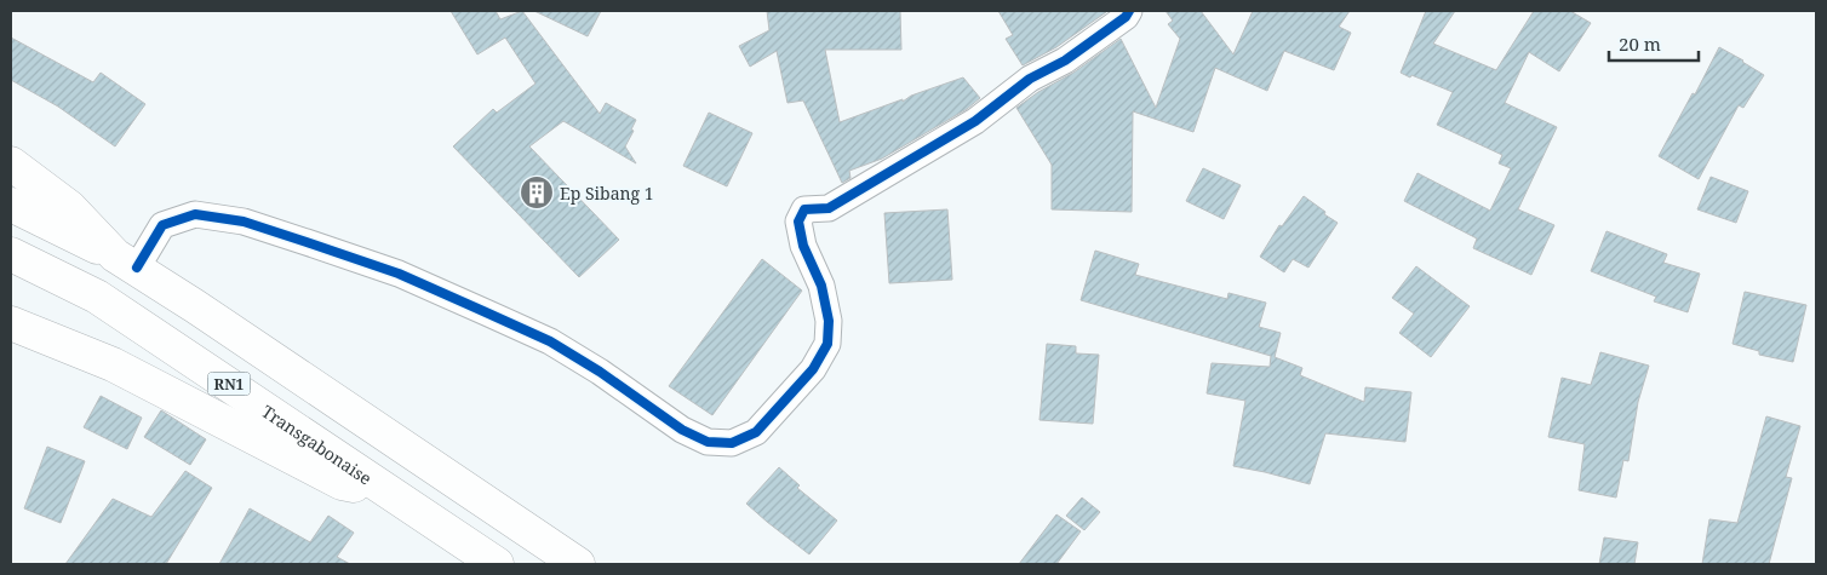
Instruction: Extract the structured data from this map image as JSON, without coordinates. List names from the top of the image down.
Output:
{
  "streets": {
    "highway": ["RN1", "Transgabonaise"]
  },
  "places": {
    "building": ["Ep Sibang 1"]
  },
  "scale_bar": "20 m"
}
